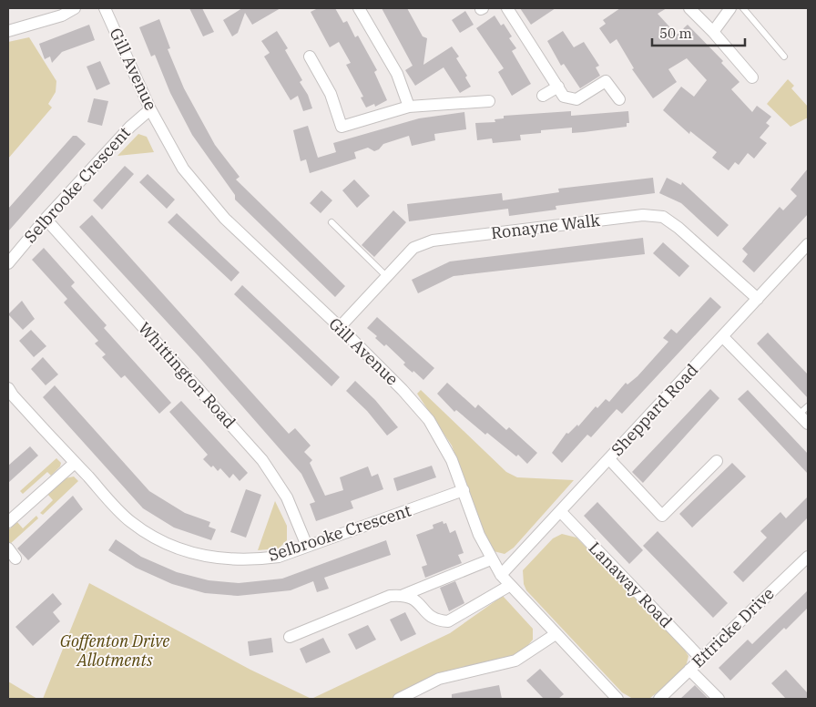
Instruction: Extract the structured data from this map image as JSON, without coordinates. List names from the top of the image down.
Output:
{
  "streets": {
    "street": [
      "Gill Avenue",
      "Selbrooke Crescent",
      "Ronayne Walk",
      "Whittington Road",
      "Sheppard Road",
      "Lanaway Road",
      "Ettricke Drive"
    ]
  },
  "crossings": [
    ["Gill Avenue", "Selbrooke Crescent"],
    ["Gill Avenue", "Ronayne Walk"],
    ["Gill Avenue", "Sheppard Road"],
    ["Selbrooke Crescent", "Whittington Road"],
    ["Ronayne Walk", "Sheppard Road"],
    ["Sheppard Road", "Lanaway Road"],
    ["Lanaway Road", "Ettricke Drive"]
  ],
  "parks": ["Goffenton Drive Allotments"],
  "scale_bar": "50 m"
}
